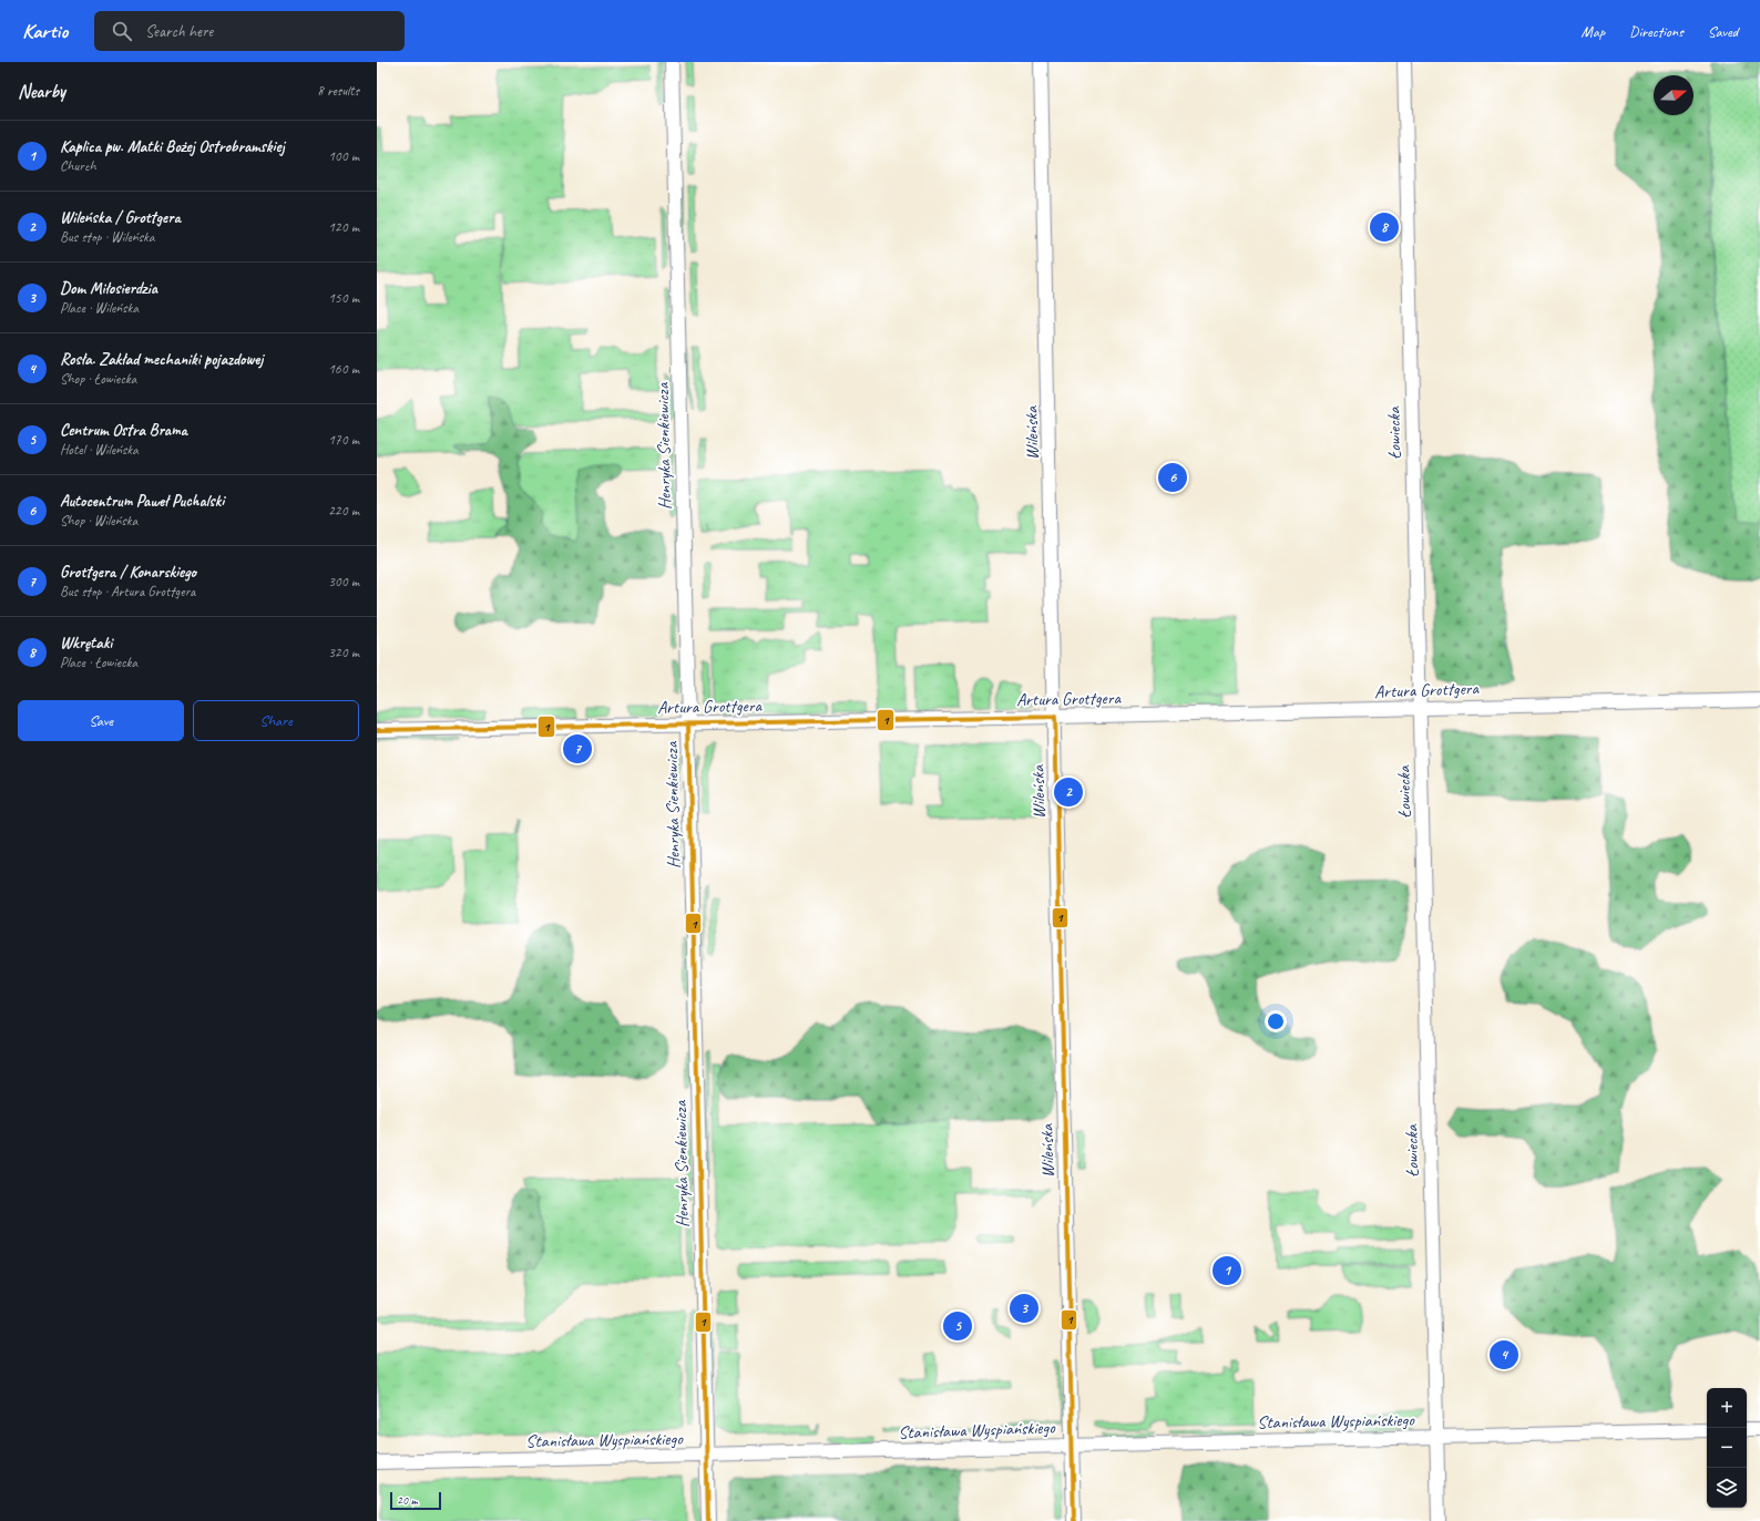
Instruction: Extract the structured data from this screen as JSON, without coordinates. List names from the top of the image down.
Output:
{
  "streets": {
    "street": [
      "Wileńska",
      "Łowiecka",
      "Henryka Sienkiewicza",
      "Artura Grottgera",
      "Stanisława Wyspiańskiego"
    ]
  },
  "crossings": [
    ["Wileńska", "Artura Grottgera"],
    ["Wileńska", "Stanisława Wyspiańskiego"],
    ["Łowiecka", "Artura Grottgera"],
    ["Łowiecka", "Stanisława Wyspiańskiego"],
    ["Henryka Sienkiewicza", "Artura Grottgera"],
    ["Henryka Sienkiewicza", "Stanisława Wyspiańskiego"]
  ],
  "lines": ["transit line 1"],
  "scale_bar": "20 m",
  "north": "right",
  "page": {
    "header": "Kartio",
    "search": "Search here",
    "nav": ["Map", "Directions", "Saved"],
    "heading": ["Nearby", "8 results"],
    "list": [
      {
        "mark": "1",
        "name": "Kaplica pw. Matki Bożej Ostrobramskiej",
        "note": "Church",
        "value": "100 m"
      },
      {
        "mark": "2",
        "name": "Wileńska / Grottgera",
        "note": "Bus stop · Wileńska",
        "value": "120 m"
      },
      {
        "mark": "3",
        "name": "Dom Miłosierdzia",
        "note": "Place · Wileńska",
        "value": "150 m"
      },
      {
        "mark": "4",
        "name": "Rosła. Zakład mechaniki pojazdowej",
        "note": "Shop · Łowiecka",
        "value": "160 m"
      },
      {
        "mark": "5",
        "name": "Centrum Ostra Brama",
        "note": "Hotel · Wileńska",
        "value": "170 m"
      },
      {
        "mark": "6",
        "name": "Autocentrum Paweł Puchalski",
        "note": "Shop · Wileńska",
        "value": "220 m"
      },
      {
        "mark": "7",
        "name": "Grottgera / Konarskiego",
        "note": "Bus stop · Artura Grottgera",
        "value": "300 m"
      },
      {
        "mark": "8",
        "name": "Wkrętaki",
        "note": "Place · Łowiecka",
        "value": "320 m"
      }
    ],
    "pins": [
      "8",
      "6",
      "7",
      "2",
      "1",
      "3",
      "5",
      "4"
    ],
    "buttons": ["Save", "Share"],
    "map_buttons": ["+", "−"],
    "scale": "20 m"
  }
}
